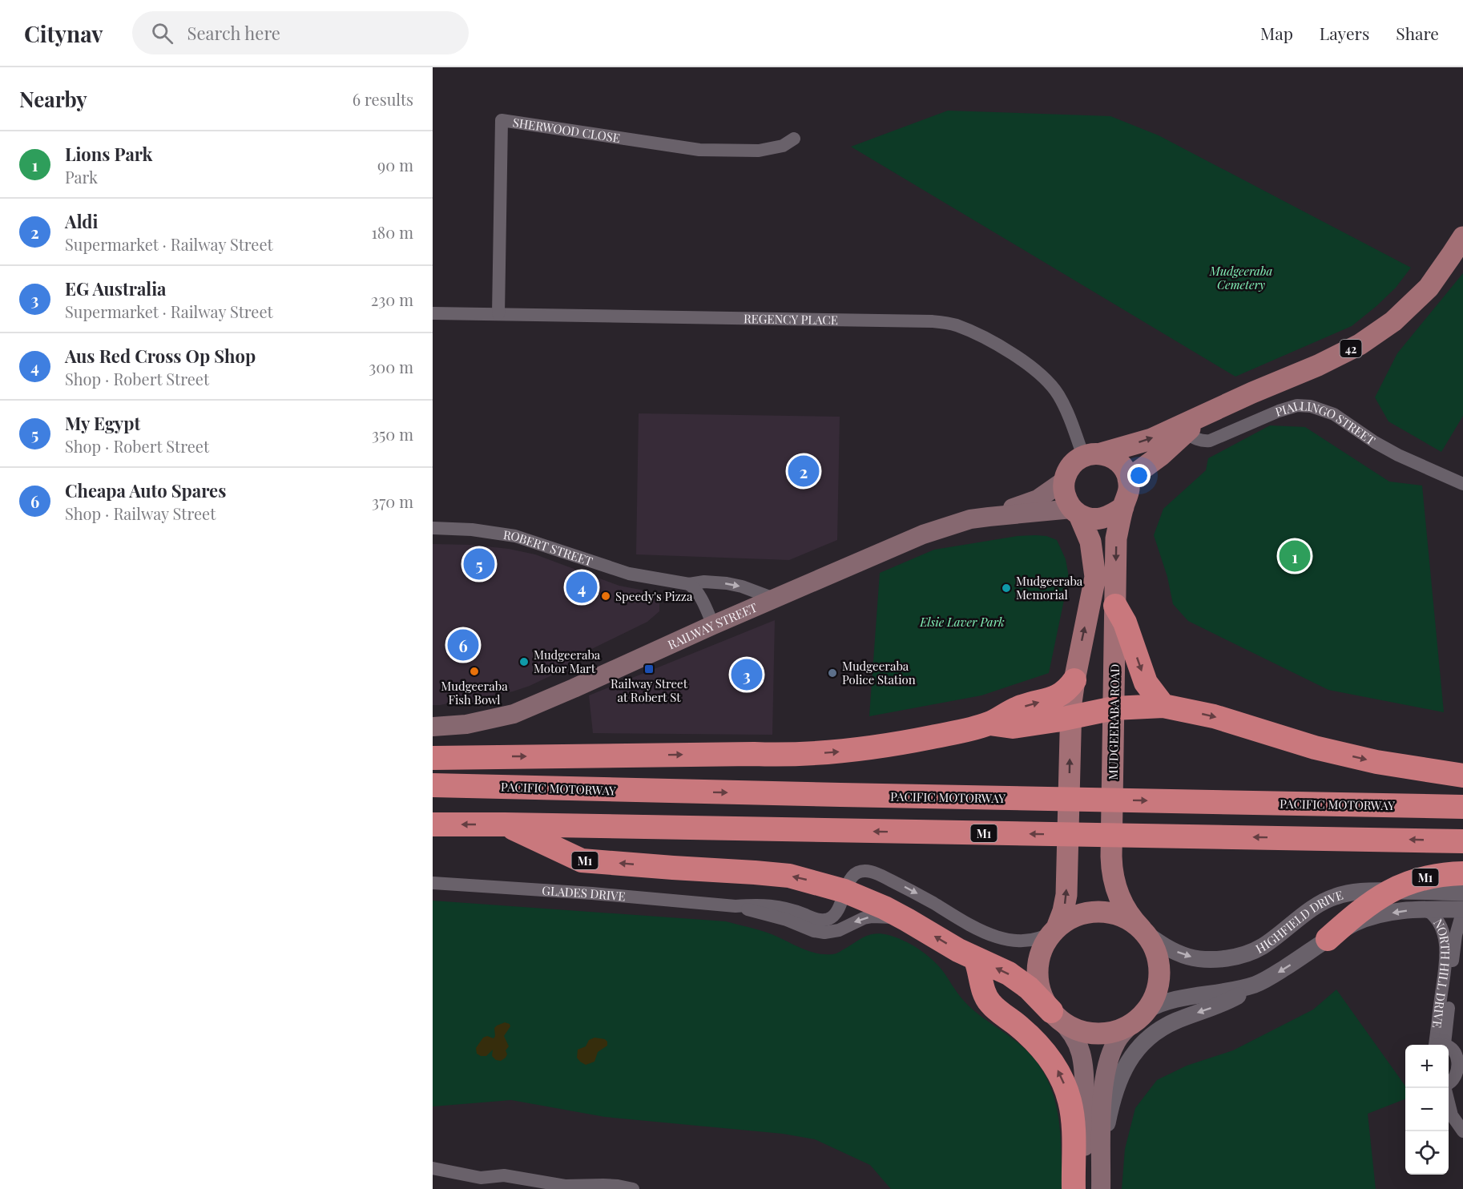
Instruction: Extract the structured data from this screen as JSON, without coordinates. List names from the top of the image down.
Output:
{
  "streets": {
    "highway": ["PACIFIC MOTORWAY", "M1"],
    "main road": ["42", "RAILWAY STREET", "MUDGEERABA ROAD"],
    "street": [
      "SHERWOOD CLOSE",
      "REGENCY PLACE",
      "PIALLINGO STREET",
      "ROBERT STREET",
      "GLADES DRIVE",
      "HIGHFIELD DRIVE",
      "NORTH HILL DRIVE"
    ]
  },
  "crossings": [
    ["SHERWOOD CLOSE", "REGENCY PLACE"],
    ["REGENCY PLACE", "42"],
    ["REGENCY PLACE", "RAILWAY STREET"],
    ["REGENCY PLACE", "MUDGEERABA ROAD"],
    ["42", "PIALLINGO STREET"],
    ["42", "RAILWAY STREET"],
    ["42", "MUDGEERABA ROAD"],
    ["ROBERT STREET", "RAILWAY STREET"],
    ["RAILWAY STREET", "MUDGEERABA ROAD"],
    ["MUDGEERABA ROAD", "M1"],
    ["MUDGEERABA ROAD", "GLADES DRIVE"],
    ["MUDGEERABA ROAD", "HIGHFIELD DRIVE"],
    ["M1", "GLADES DRIVE"],
    ["M1", "HIGHFIELD DRIVE"],
    ["GLADES DRIVE", "HIGHFIELD DRIVE"]
  ],
  "parks": ["Mudgeeraba Cemetery", "Elsie Laver Park"],
  "places": {
    "other": [
      "Mudgeeraba Memorial",
      "Speedy's Pizza",
      "Mudgeeraba Motor Mart",
      "Mudgeeraba Fish Bowl",
      "Mudgeeraba Police Station"
    ],
    "transit": ["Railway Street at Robert St"]
  },
  "page": {
    "header": "Citynav",
    "search": "Search here",
    "nav": ["Map", "Layers", "Share"],
    "heading": ["Nearby", "6 results"],
    "list": [
      {
        "mark": "1",
        "name": "Lions Park",
        "note": "Park",
        "value": "90 m"
      },
      {
        "mark": "2",
        "name": "Aldi",
        "note": "Supermarket · Railway Street",
        "value": "180 m"
      },
      {
        "mark": "3",
        "name": "EG Australia",
        "note": "Supermarket · Railway Street",
        "value": "230 m"
      },
      {
        "mark": "4",
        "name": "Aus Red Cross Op Shop",
        "note": "Shop · Robert Street",
        "value": "300 m"
      },
      {
        "mark": "5",
        "name": "My Egypt",
        "note": "Shop · Robert Street",
        "value": "350 m"
      },
      {
        "mark": "6",
        "name": "Cheapa Auto Spares",
        "note": "Shop · Railway Street",
        "value": "370 m"
      }
    ],
    "pins": [
      "2",
      "1",
      "5",
      "4",
      "6",
      "3"
    ],
    "map_buttons": ["+", "−"]
  }
}
